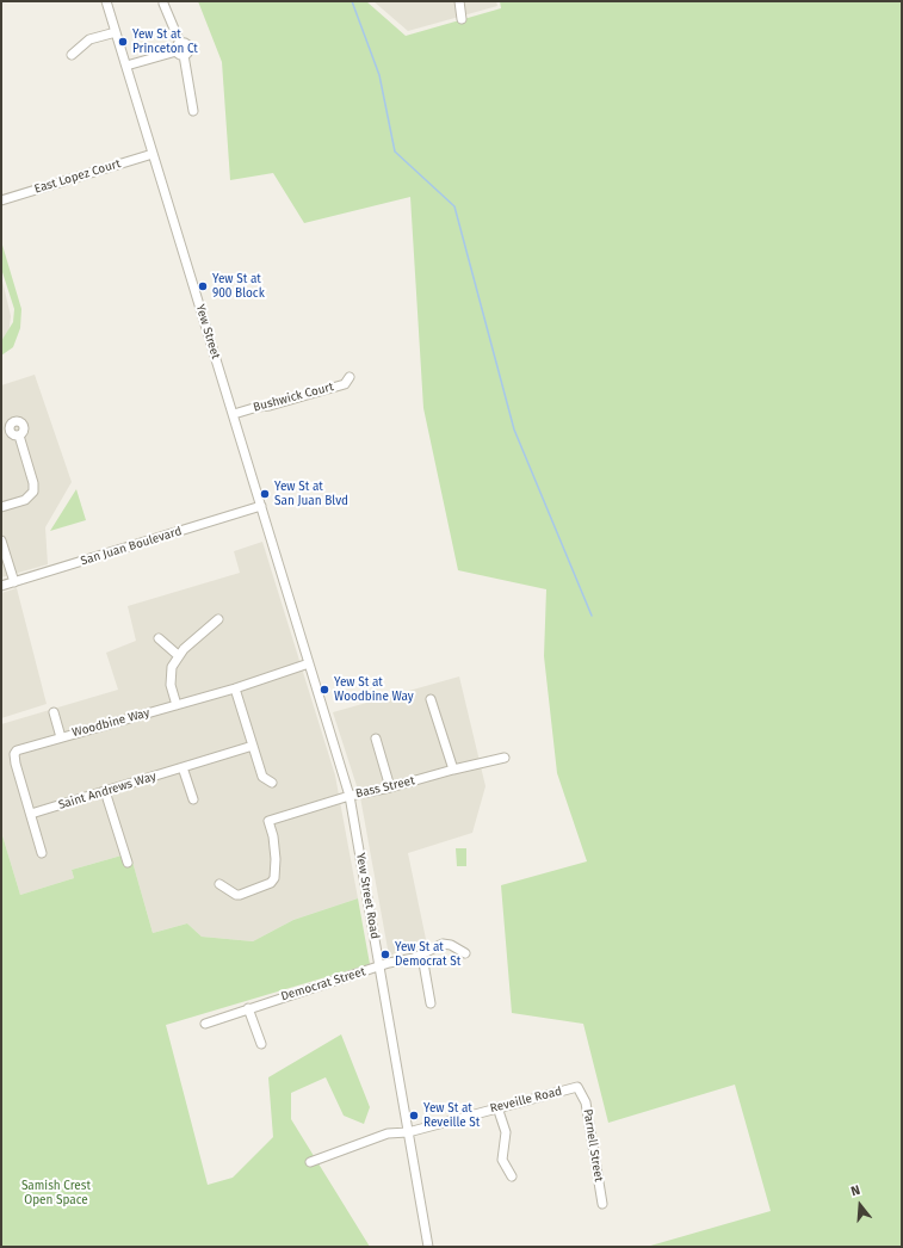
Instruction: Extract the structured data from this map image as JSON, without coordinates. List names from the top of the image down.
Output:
{
  "streets": {
    "street": [
      "East Lopez Court",
      "Yew Street",
      "Bushwick Court",
      "San Juan Boulevard",
      "Woodbine Way",
      "Bass Street",
      "Saint Andrews Way",
      "Yew Street Road",
      "Democrat Street",
      "Reveille Road",
      "Parnell Street"
    ]
  },
  "crossings": [
    ["East Lopez Court", "Yew Street"],
    ["Yew Street", "Bushwick Court"],
    ["Yew Street", "San Juan Boulevard"],
    ["Yew Street", "Woodbine Way"],
    ["Yew Street", "Yew Street Road"],
    ["Woodbine Way", "Saint Andrews Way"],
    ["Woodbine Way", "Yew Street Road"],
    ["Bass Street", "Yew Street Road"],
    ["Yew Street Road", "Democrat Street"],
    ["Yew Street Road", "Reveille Road"],
    ["Reveille Road", "Parnell Street"]
  ],
  "parks": ["Samish Crest Open Space"],
  "places": [
    "Yew St at Princeton Ct",
    "Yew St at 900 Block",
    "Yew St at San Juan Blvd",
    "Yew St at Woodbine Way",
    "Yew St at Democrat St",
    "Yew St at Reveille St"
  ],
  "north": "top"
}
